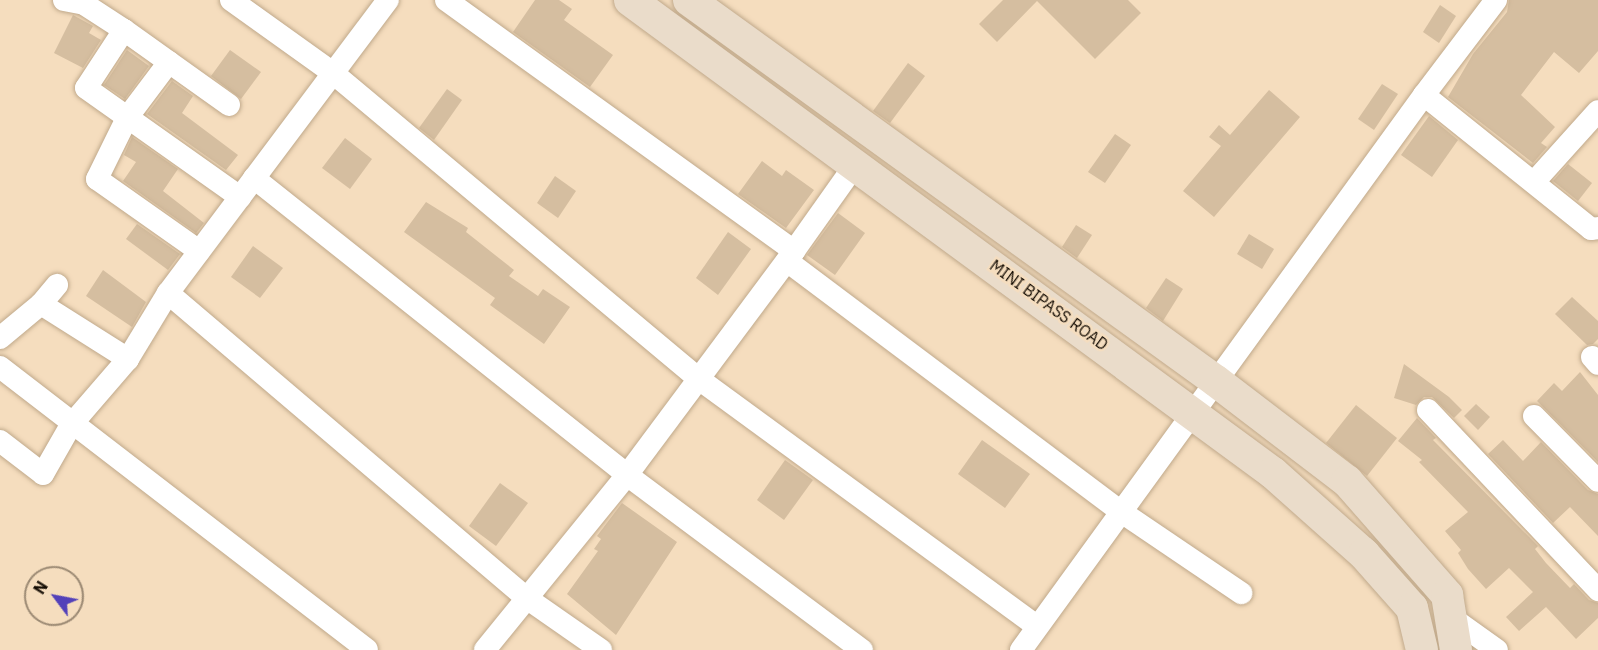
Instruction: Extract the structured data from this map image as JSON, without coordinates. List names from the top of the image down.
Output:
{
  "streets": {
    "street": ["MINI BIPASS ROAD"]
  },
  "north": "top left"
}
